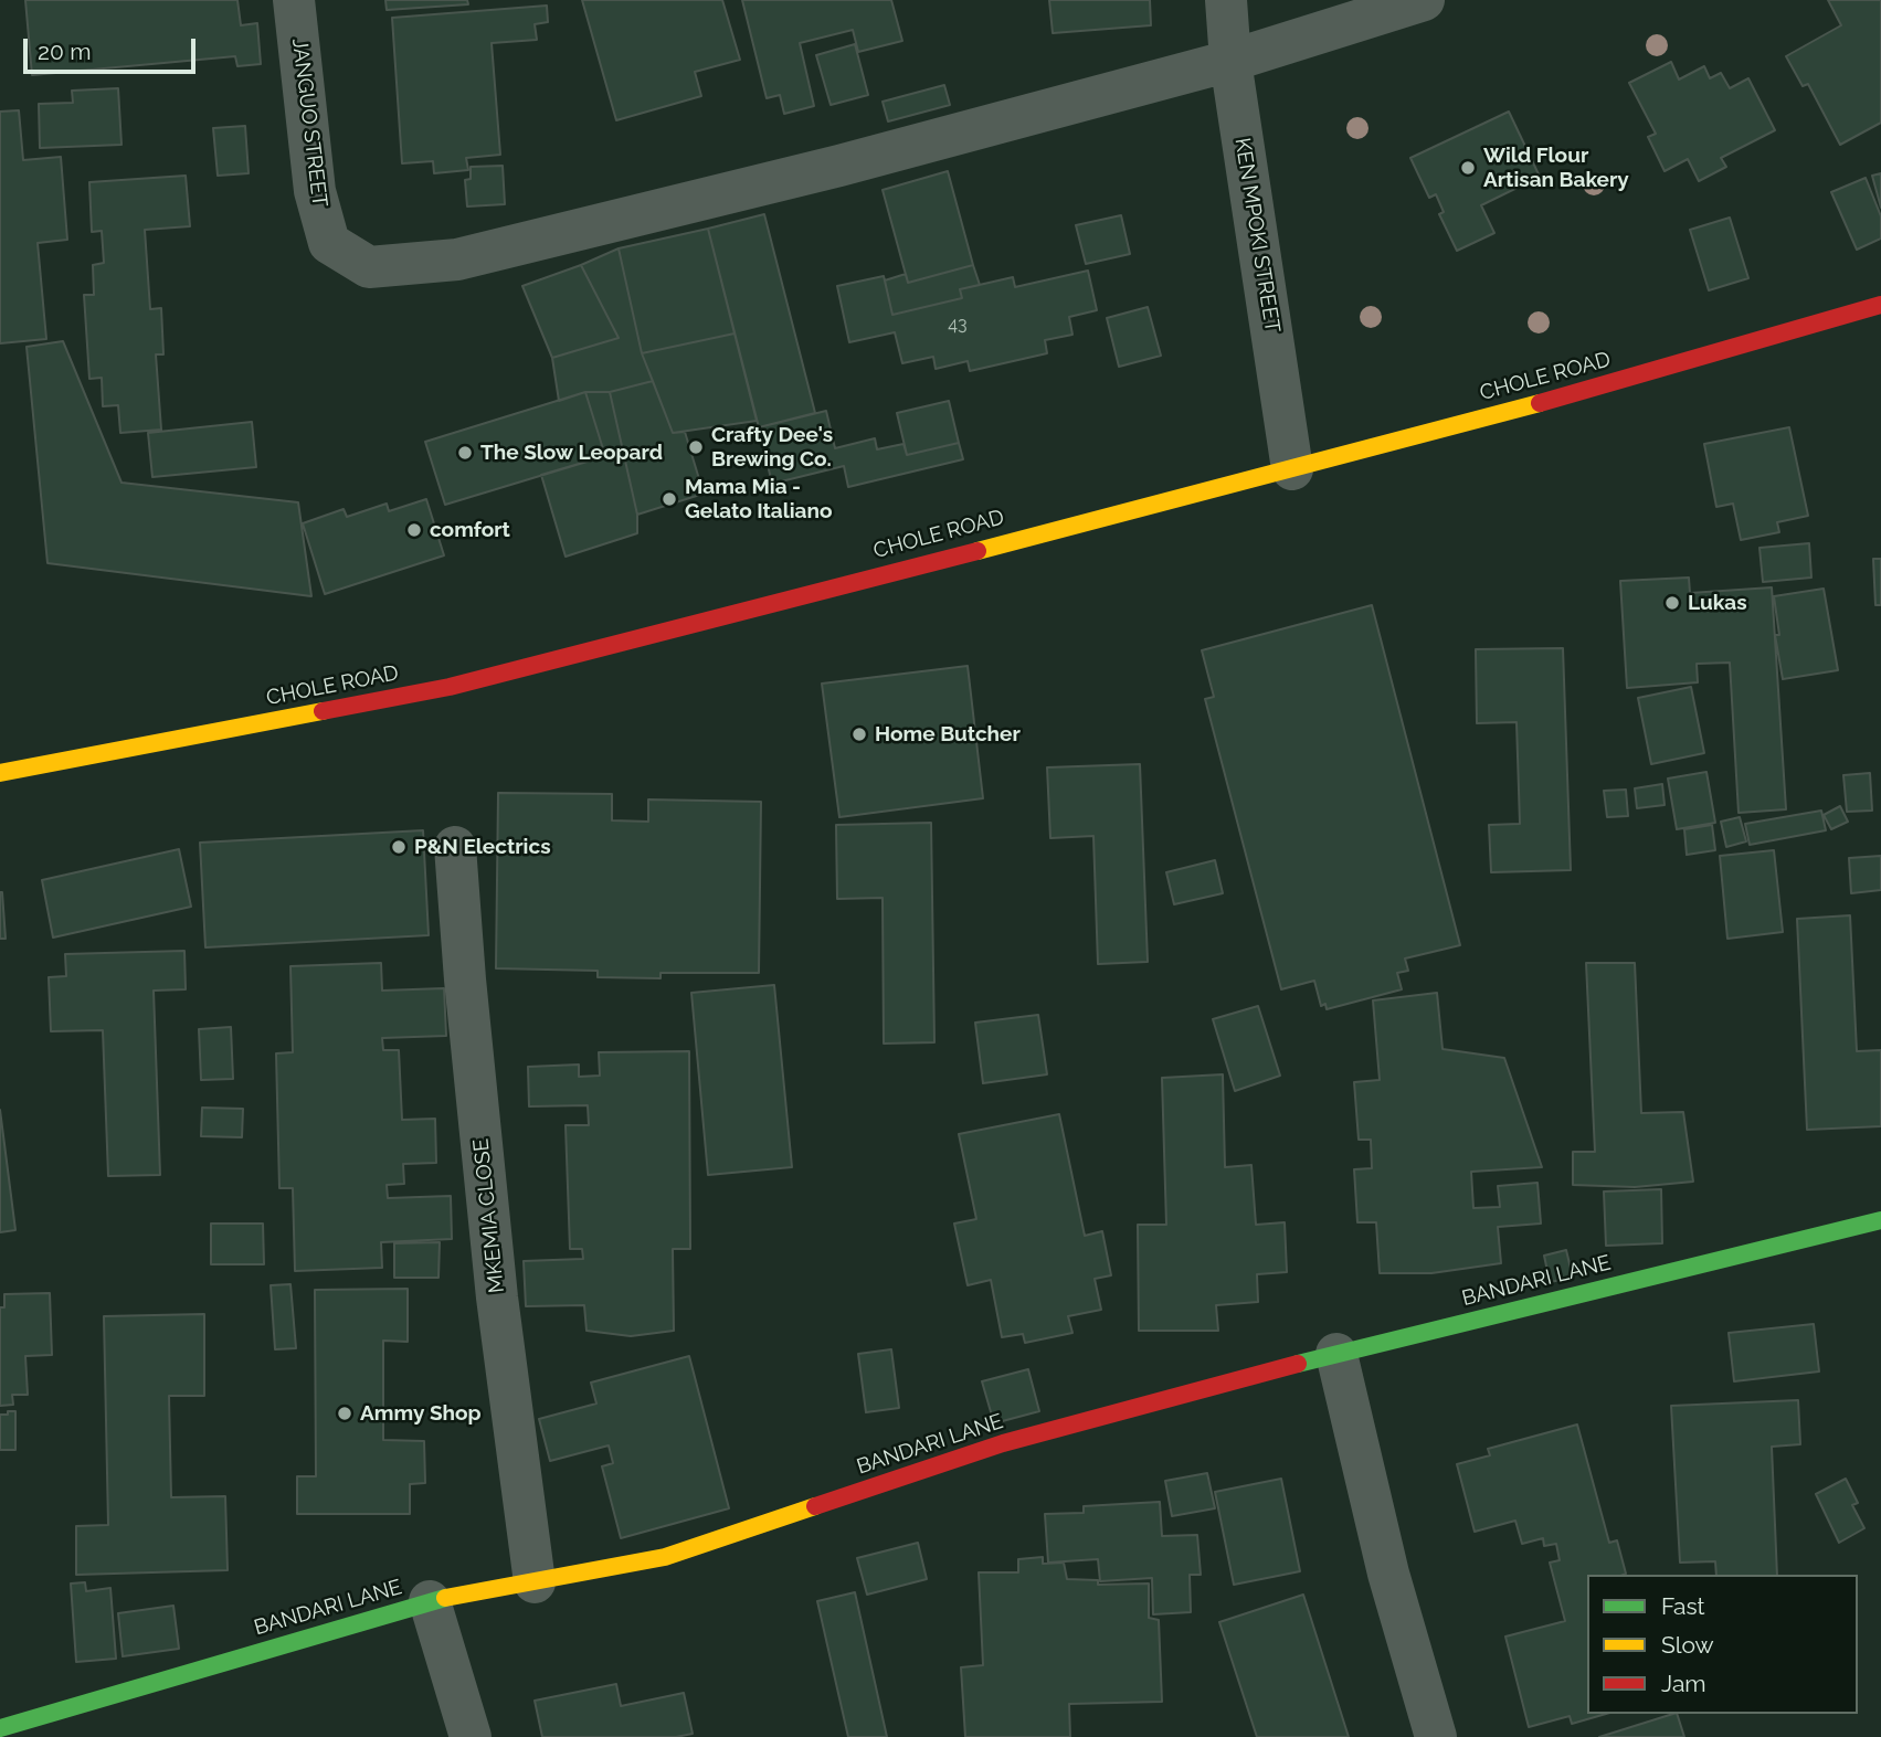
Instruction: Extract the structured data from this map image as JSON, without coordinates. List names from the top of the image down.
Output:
{
  "streets": {
    "street": [
      "JANGUO STREET",
      "KEN MPOKI STREET",
      "CHOLE ROAD",
      "MKEMIA CLOSE",
      "BANDARI LANE"
    ]
  },
  "crossings": [
    ["JANGUO STREET", "KEN MPOKI STREET"],
    ["KEN MPOKI STREET", "CHOLE ROAD"],
    ["MKEMIA CLOSE", "BANDARI LANE"]
  ],
  "places": [
    "Wild Flour Artisan Bakery",
    "Crafty Dee's Brewing Co.",
    "The Slow Leopard",
    "Mama Mia - Gelato Italiano",
    "comfort",
    "Lukas",
    "Home Butcher",
    "P&N Electrics",
    "Ammy Shop"
  ],
  "house_numbers": ["43"],
  "legend": ["Fast", "Slow", "Jam"],
  "scale_bar": "20 m"
}
